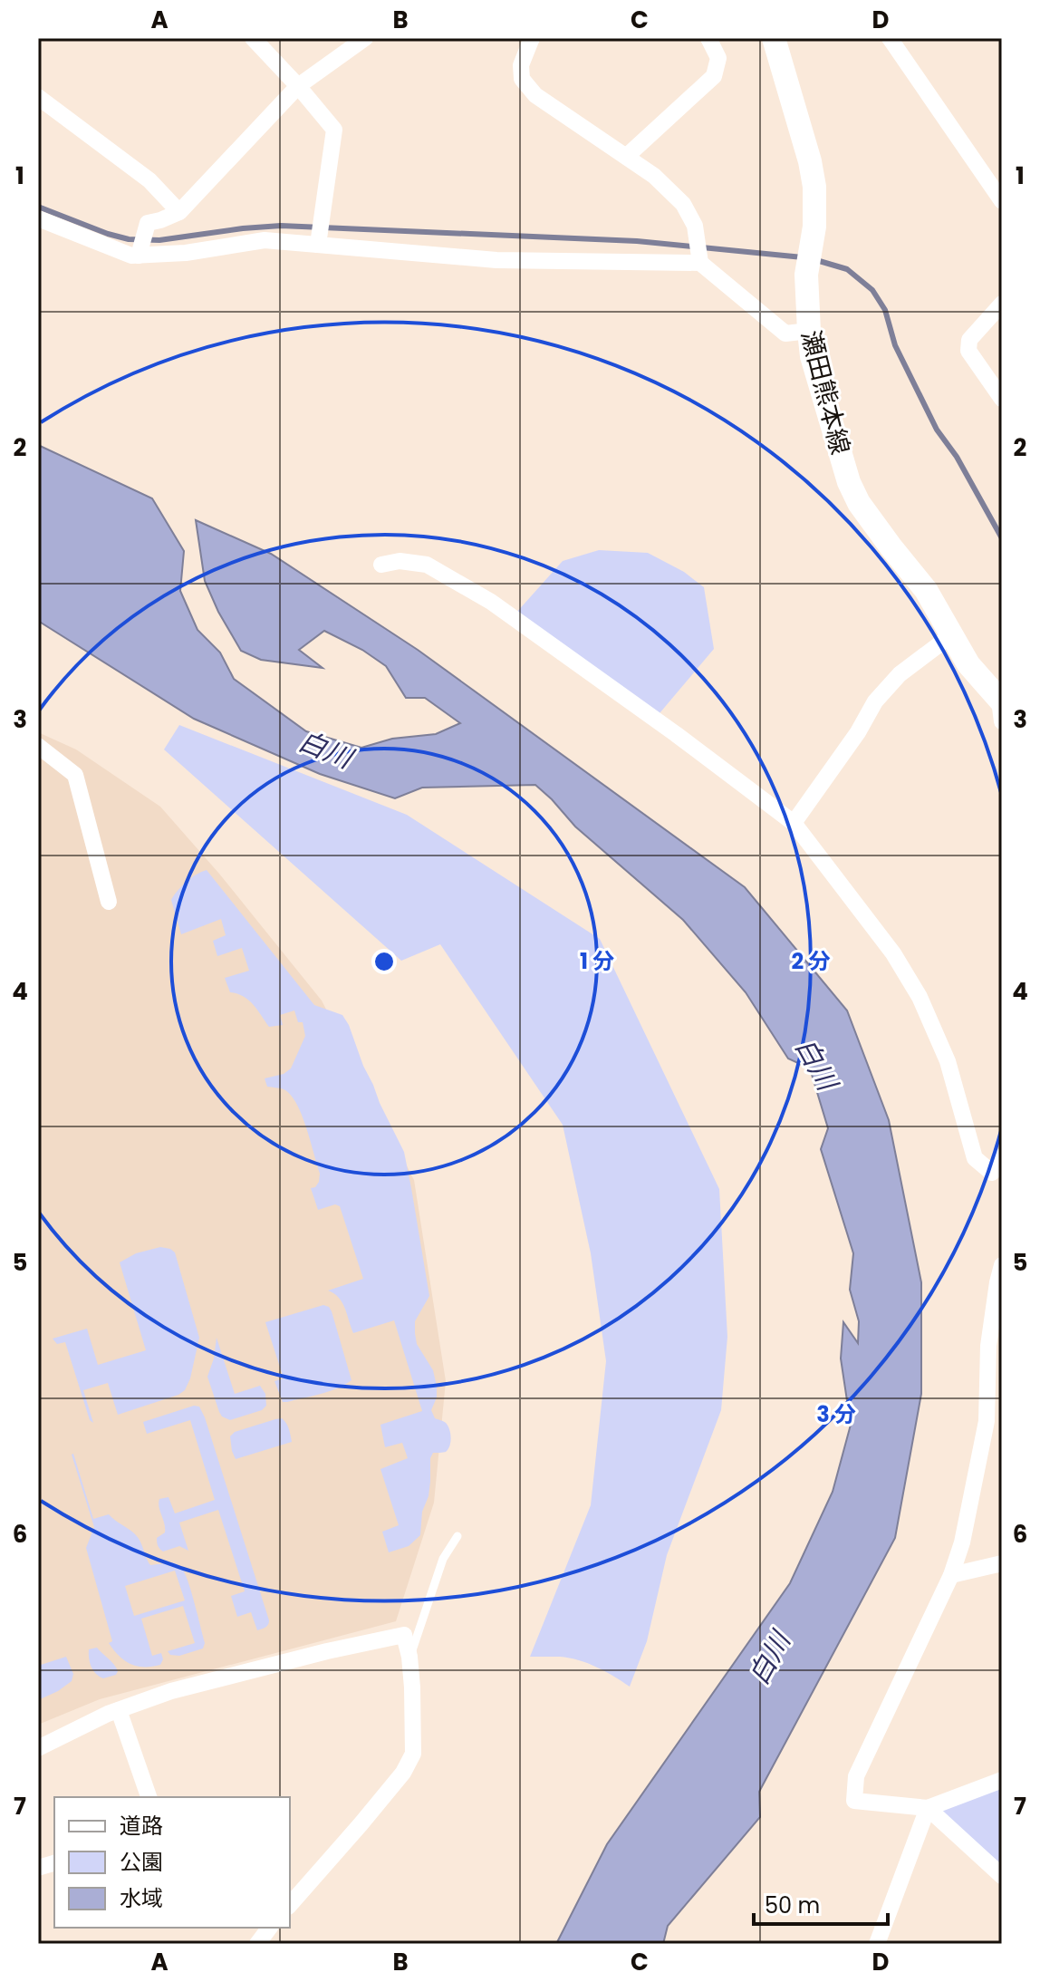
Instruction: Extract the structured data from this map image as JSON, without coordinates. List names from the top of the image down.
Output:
{
  "streets": {
    "main road": ["瀬田熊本線"]
  },
  "water": ["白川"],
  "legend": ["道路", "公園", "水域"],
  "scale_bar": "50 m",
  "grid": {
    "columns": [
      "A",
      "B",
      "C",
      "D"
    ],
    "rows": [
      "1",
      "2",
      "3",
      "4",
      "5",
      "6",
      "7"
    ]
  },
  "rings": ["1 分", "2 分", "3 分"]
}
